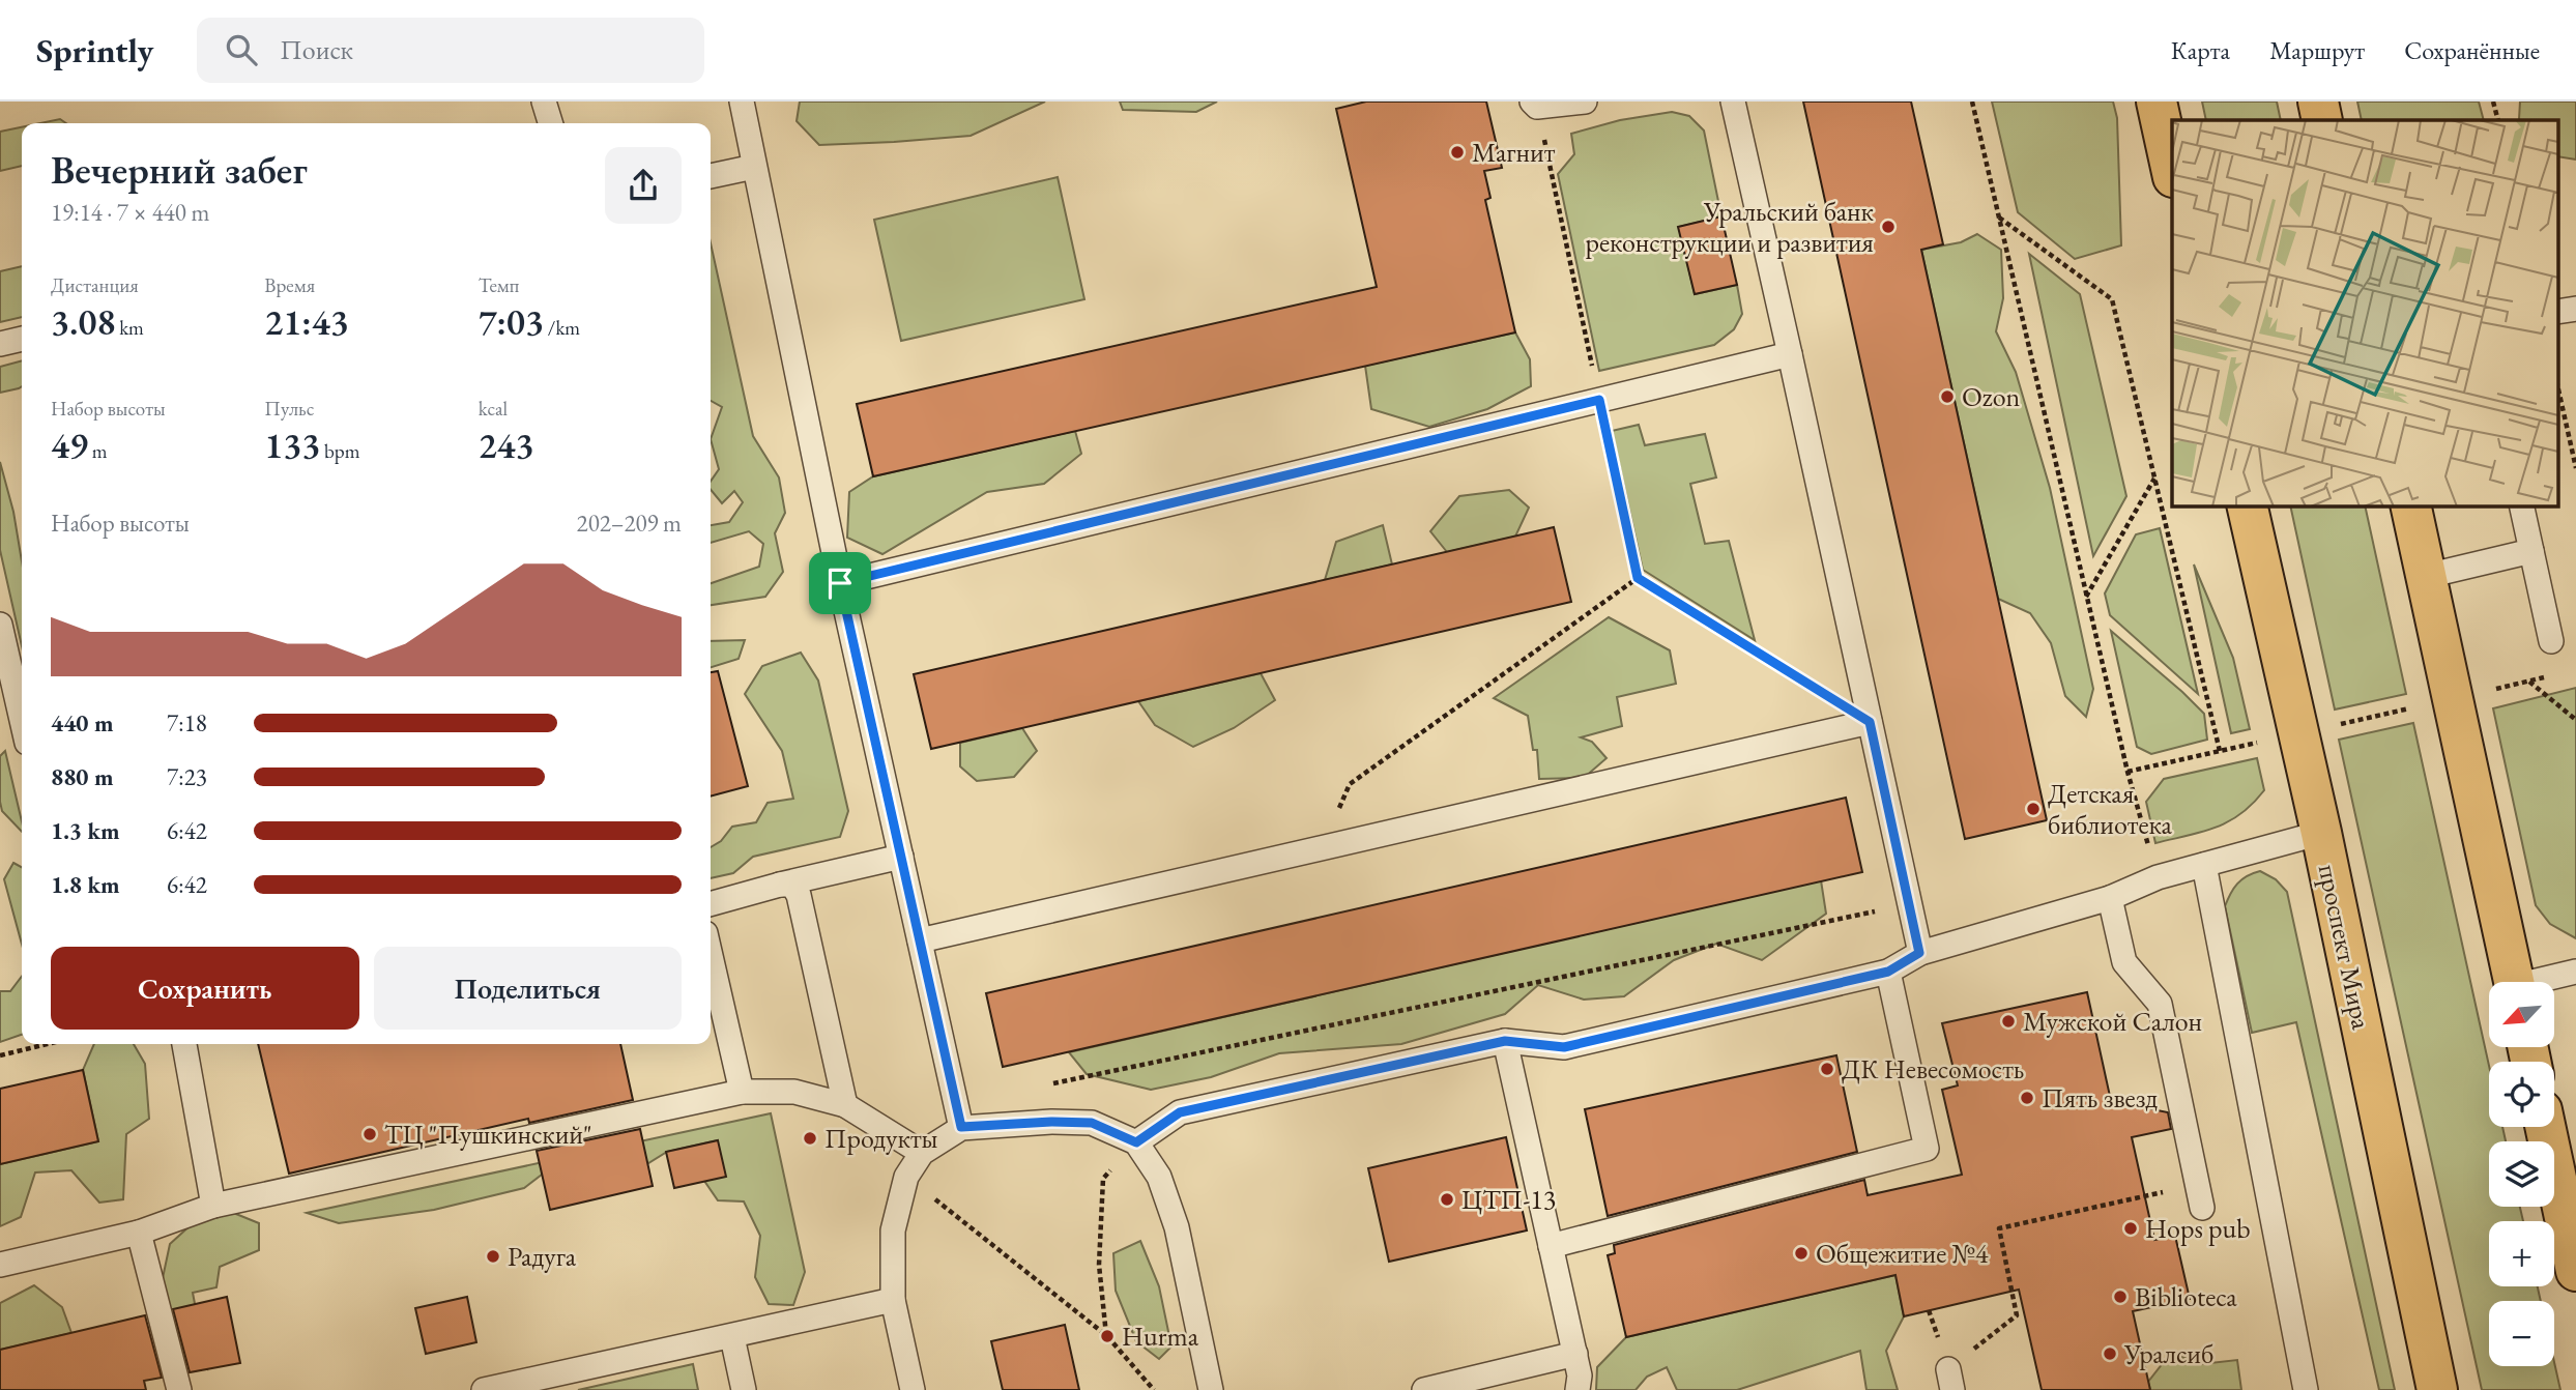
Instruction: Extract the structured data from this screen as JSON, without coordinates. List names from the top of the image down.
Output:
{
  "streets": {
    "main road": ["проспект Мира"]
  },
  "places": [
    "Магнит",
    "Уральский банк реконструкции и развития",
    "Ozon",
    "Детская библиотека",
    "Мужской Салон",
    "ДК Невесомость",
    "Пять звезд",
    "ТЦ \"Пушкинский\"",
    "Продукты",
    "ЦТП-13",
    "Hops pub",
    "Общежитие №4",
    "Радуга",
    "Biblioteca",
    "Hurma",
    "Уралсиб"
  ],
  "north": "bottom left",
  "page": {
    "header": "Sprintly",
    "search": "Поиск",
    "nav": ["Карта", "Маршрут", "Сохранённые"],
    "heading": ["Вечерний забег", "19:14 · 7 × 440 m"],
    "stats": [
      ["Дистанция", "3.08 km"],
      ["Время", "21:43"],
      ["Темп", "7:03 /km"],
      ["Набор высоты", "49 m"],
      ["Пульс", "133 bpm"],
      ["kcal", "243"]
    ],
    "chart": ["Набор высоты", "202–209 m"],
    "list": [
      {
        "name": "440 m",
        "note": "7:18"
      },
      {
        "name": "880 m",
        "note": "7:23"
      },
      {
        "name": "1.3 km",
        "note": "6:42"
      },
      {
        "name": "1.8 km",
        "note": "6:42"
      }
    ],
    "buttons": ["Сохранить", "Поделиться"],
    "map_buttons": ["+", "−"]
  }
}
